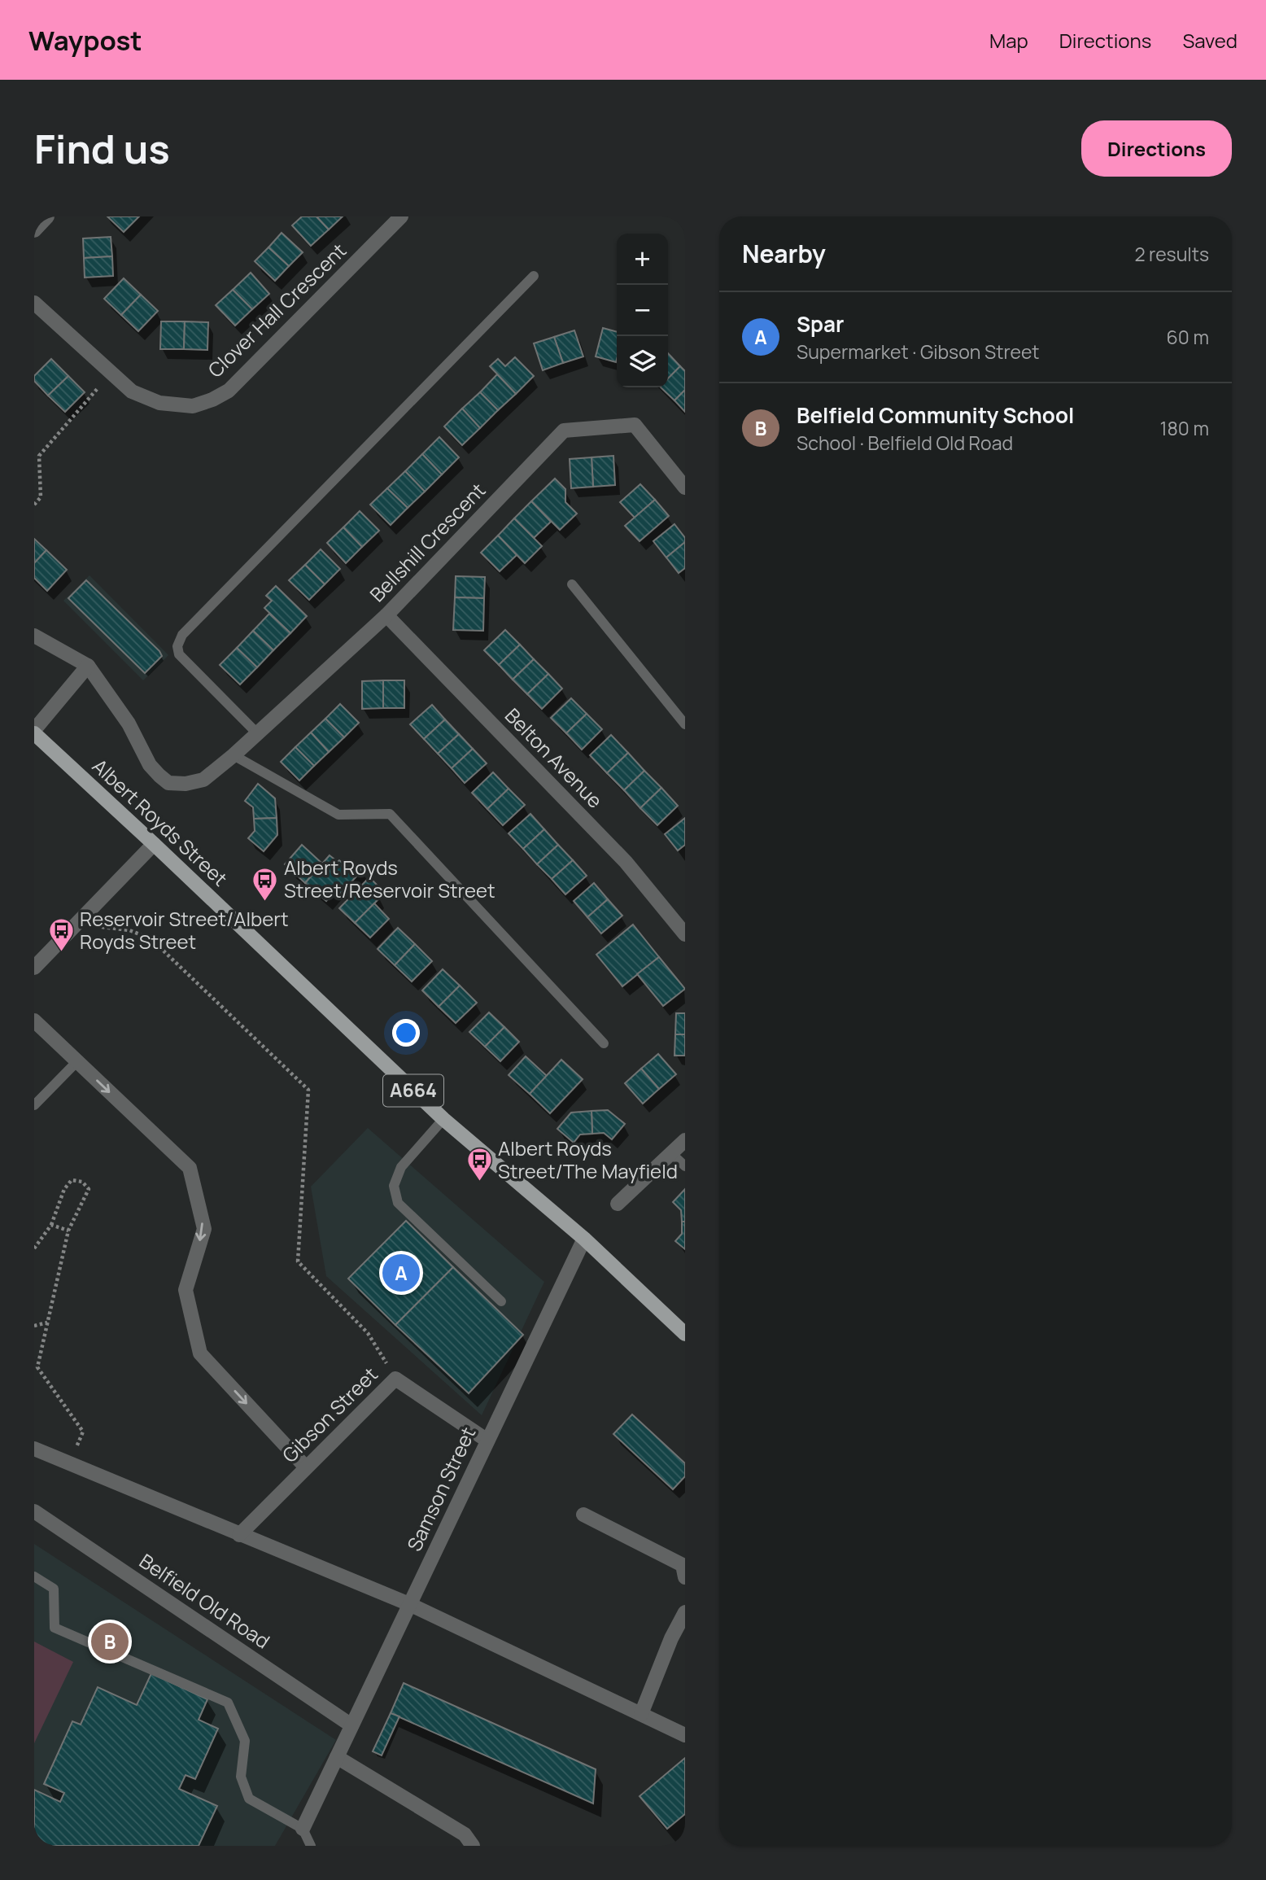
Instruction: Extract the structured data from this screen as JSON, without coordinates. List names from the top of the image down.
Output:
{
  "streets": {
    "main road": ["Albert Royds Street", "A664"],
    "street": [
      "Clover Hall Crescent",
      "Bellshill Crescent",
      "Belton Avenue",
      "Gibson Street",
      "Samson Street",
      "Belfield Old Road"
    ]
  },
  "crossings": [
    ["Bellshill Crescent", "Belton Avenue"],
    ["Bellshill Crescent", "Albert Royds Street"],
    ["Albert Royds Street", "Samson Street"],
    ["Gibson Street", "Samson Street"],
    ["Samson Street", "Belfield Old Road"]
  ],
  "places": {
    "bus stop": ["Albert Royds Street/Reservoir Street", "Reservoir Street/Albert Royds Street", "Albert Royds Street/The Mayfield"]
  },
  "page": {
    "header": "Waypost",
    "nav": ["Map", "Directions", "Saved"],
    "buttons": "Directions",
    "title": "Find us",
    "heading": ["Nearby", "2 results"],
    "map_buttons": ["+", "−"],
    "list": [
      {
        "mark": "A",
        "name": "Spar",
        "note": "Supermarket · Gibson Street",
        "value": "60 m"
      },
      {
        "mark": "B",
        "name": "Belfield Community School",
        "note": "School · Belfield Old Road",
        "value": "180 m"
      }
    ],
    "pins": ["A", "B"]
  }
}
